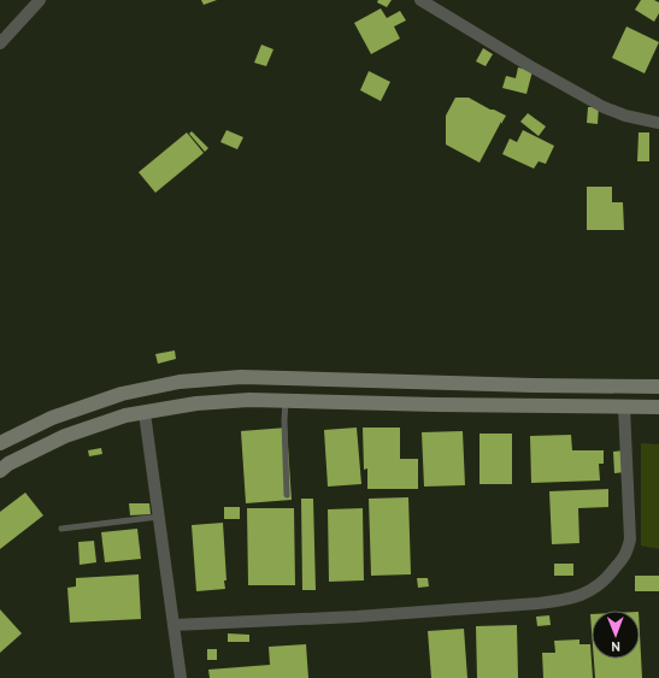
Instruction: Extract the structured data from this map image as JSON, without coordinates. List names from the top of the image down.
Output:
{
  "north": "bottom"
}
